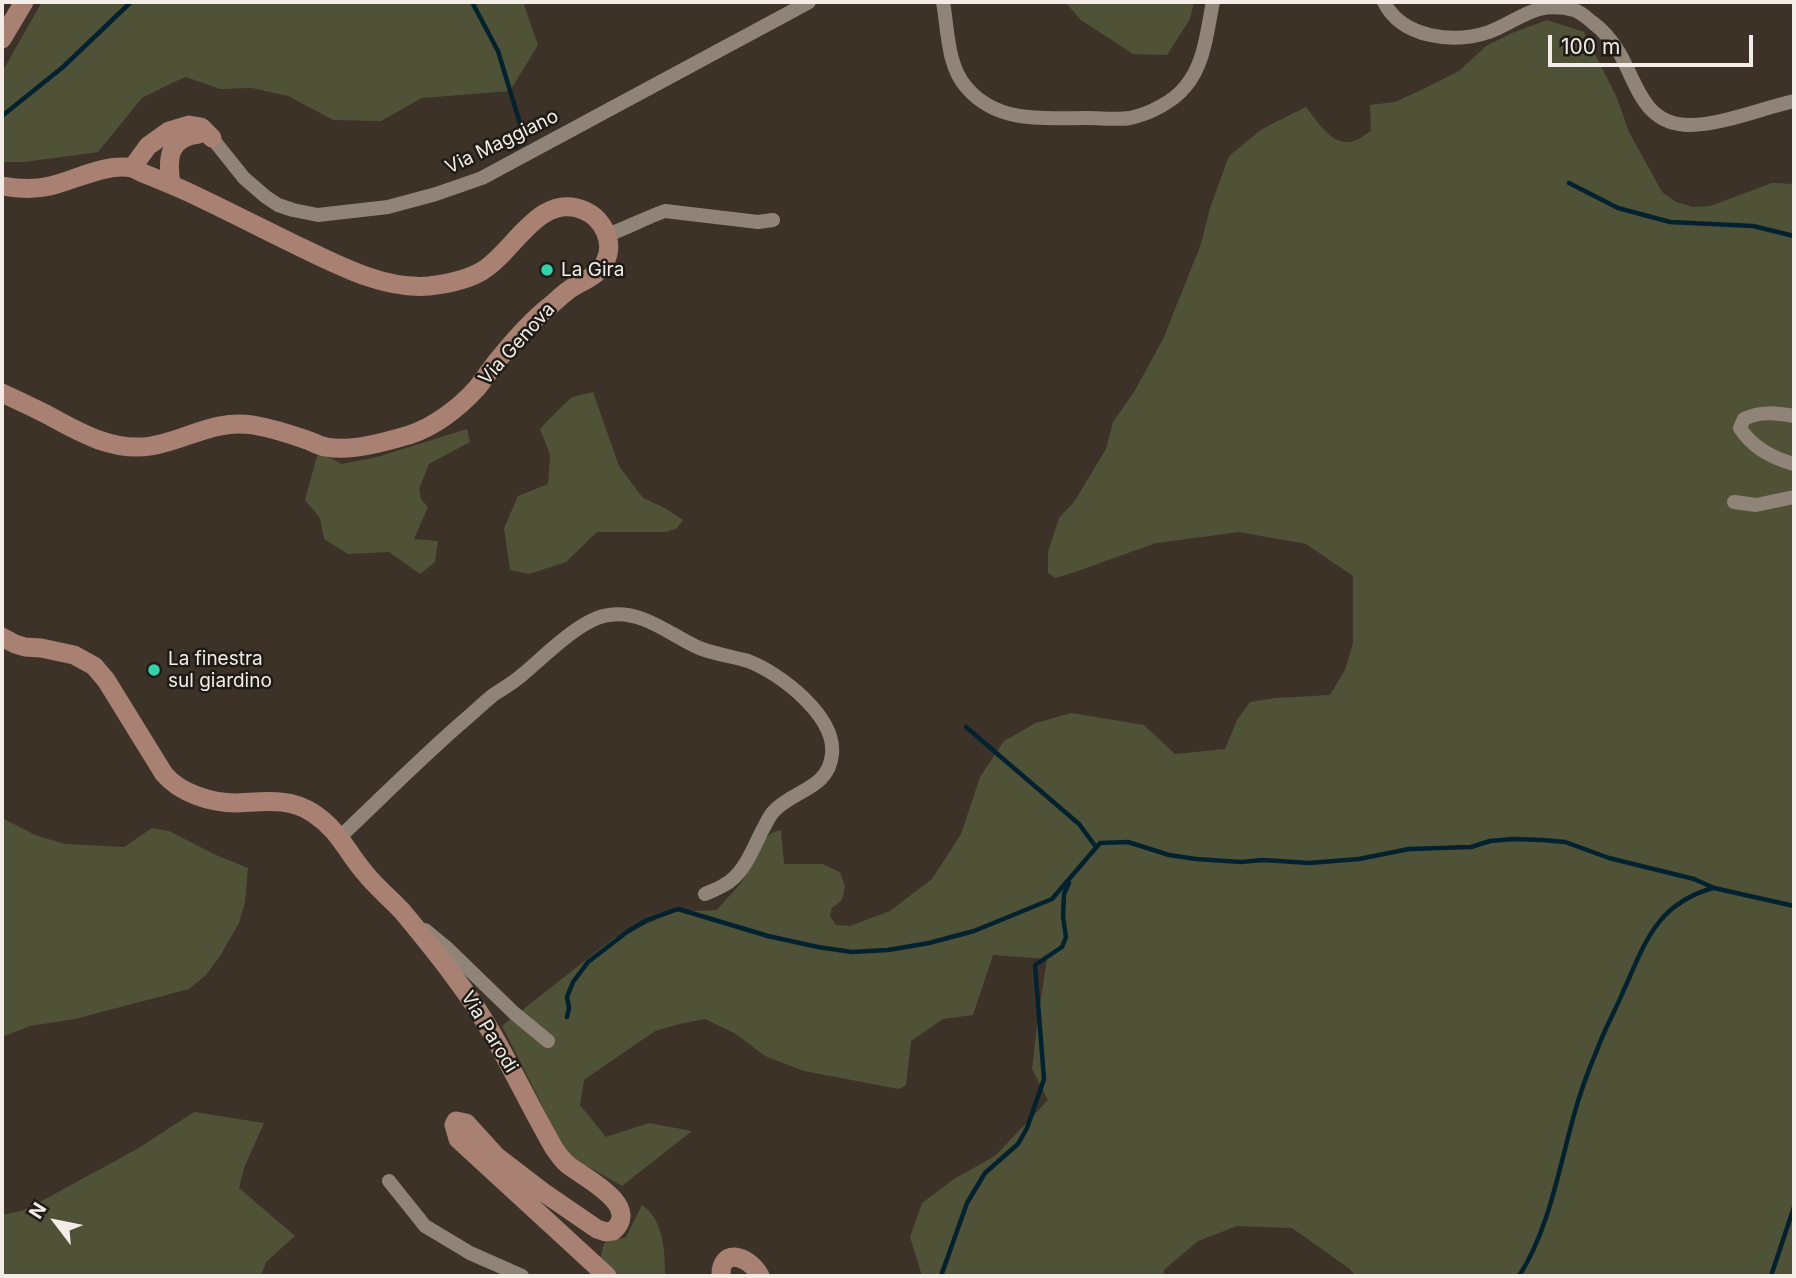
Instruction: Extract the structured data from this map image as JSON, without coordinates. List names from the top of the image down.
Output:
{
  "streets": {
    "main road": ["Via Genova", "Via Parodi"],
    "street": ["Via Maggiano"]
  },
  "places": ["La Gira", "La finestra sul giardino"],
  "scale_bar": "100 m",
  "north": "top left"
}
